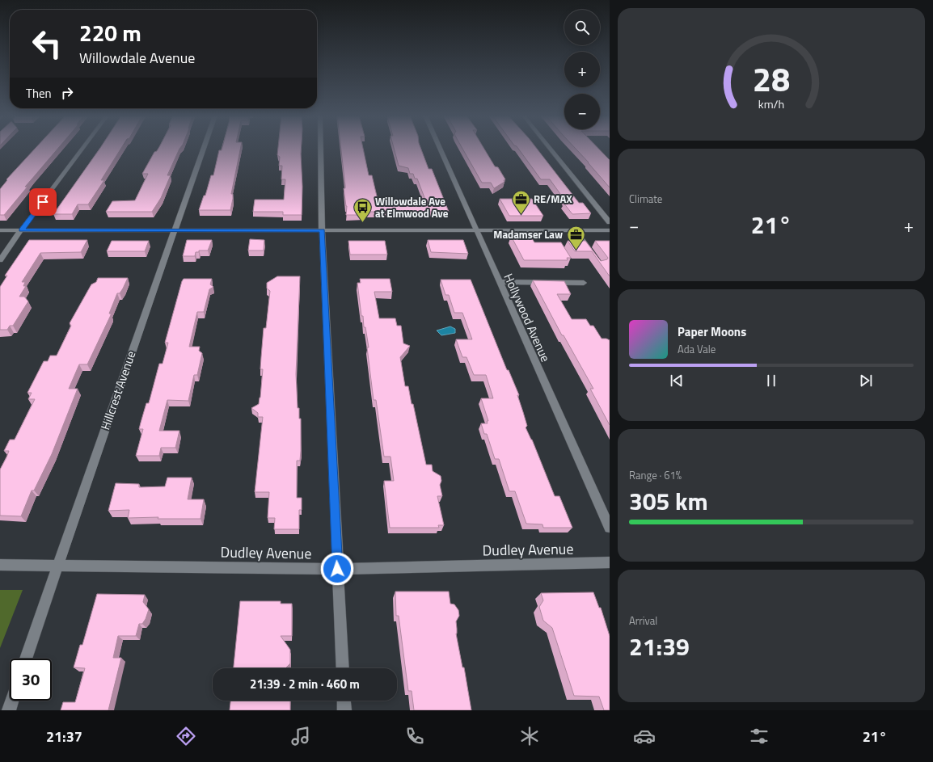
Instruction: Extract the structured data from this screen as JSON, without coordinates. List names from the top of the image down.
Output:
{
  "streets": {
    "street": ["Hollywood Avenue", "Hillcrest Avenue", "Dudley Avenue"]
  },
  "crossings": [
    ["Hillcrest Avenue", "Dudley Avenue"]
  ],
  "places": {
    "office": ["RE/MAX", "Madamser Law"],
    "bus stop": ["Willowdale Ave at Elmwood Ave"]
  },
  "page": {
    "map_buttons": ["+", "−"],
    "turn": ["220 m", "Willowdale Avenue"],
    "then": "Then",
    "tile": [
      "Climate",
      ["Range · 61%", "305 km"],
      ["Arrival", "21:39"]
    ],
    "heat": ["−", "21°", "+"],
    "song": ["Paper Moons", "Ada Vale"],
    "limit": "30",
    "trip": "21:39 · 2 min · 460 m",
    "tabs": ["21:37", "21°"],
    "gauge": ["28", "km/h"]
  }
}
